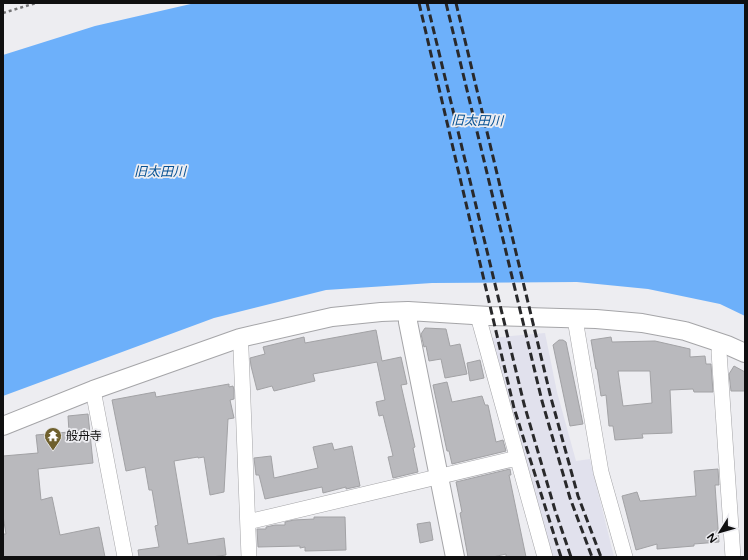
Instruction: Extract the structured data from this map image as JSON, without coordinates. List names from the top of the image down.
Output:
{
  "water": ["旧太田川"],
  "places": {
    "temple": ["般舟寺"]
  },
  "north": "bottom left"
}
